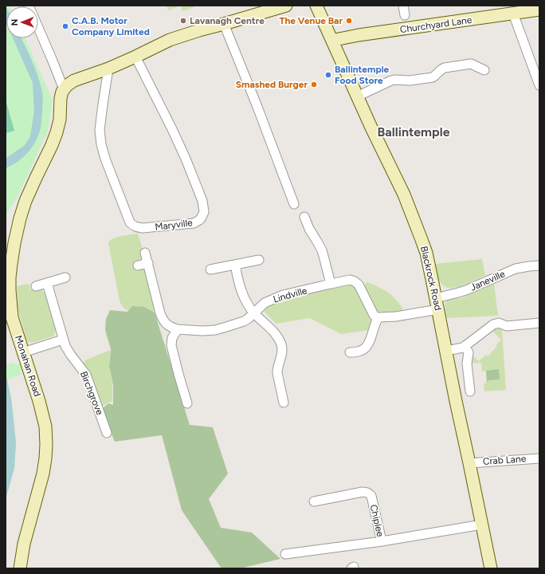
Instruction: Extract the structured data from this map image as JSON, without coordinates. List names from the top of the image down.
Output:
{
  "streets": {
    "street": [
      "Churchyard Lane",
      "Maryville",
      "Blackrock Road",
      "Janeville",
      "Lindville",
      "Monahan Road",
      "Birchgrove",
      "Crab Lane",
      "Chiplee"
    ]
  },
  "crossings": [
    ["Churchyard Lane", "Blackrock Road"],
    ["Blackrock Road", "Janeville"],
    ["Blackrock Road", "Crab Lane"],
    ["Blackrock Road", "Chiplee"]
  ],
  "districts": ["Ballintemple"],
  "places": [
    "Lavanagh Centre",
    "The Venue Bar",
    "C.A.B. Motor Company Limited",
    "Ballintemple Food Store",
    "Smashed Burger"
  ],
  "north": "left"
}
